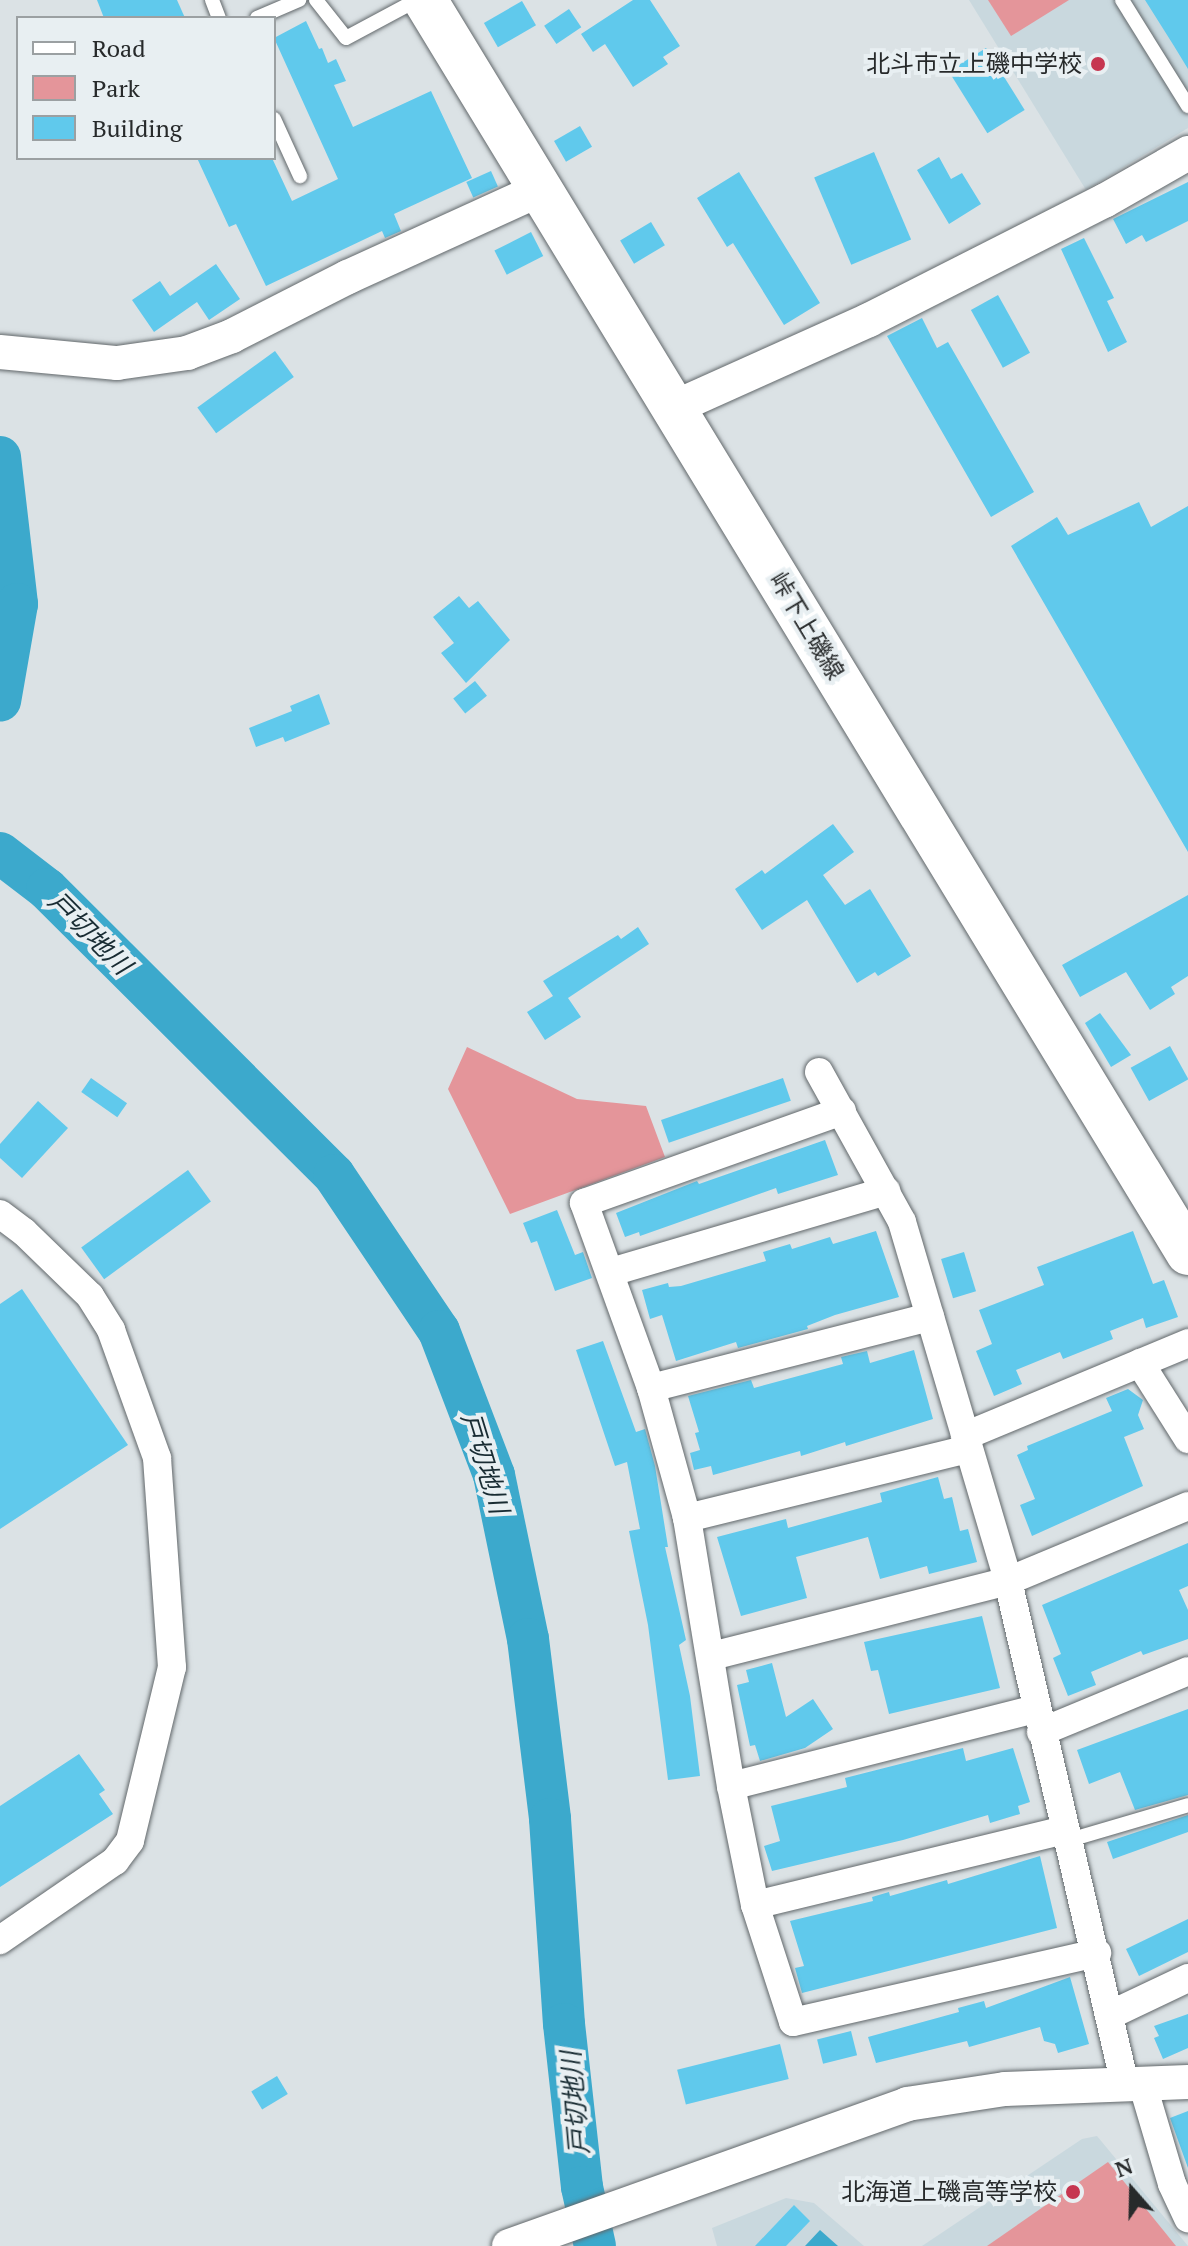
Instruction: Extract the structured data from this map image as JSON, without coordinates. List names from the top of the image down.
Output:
{
  "streets": {
    "main road": ["峠下上磯線"]
  },
  "water": ["戸切地川"],
  "places": ["北斗市立上磯中学校", "北海道上磯高等学校"],
  "legend": ["Road", "Park", "Building"],
  "north": "top"
}
